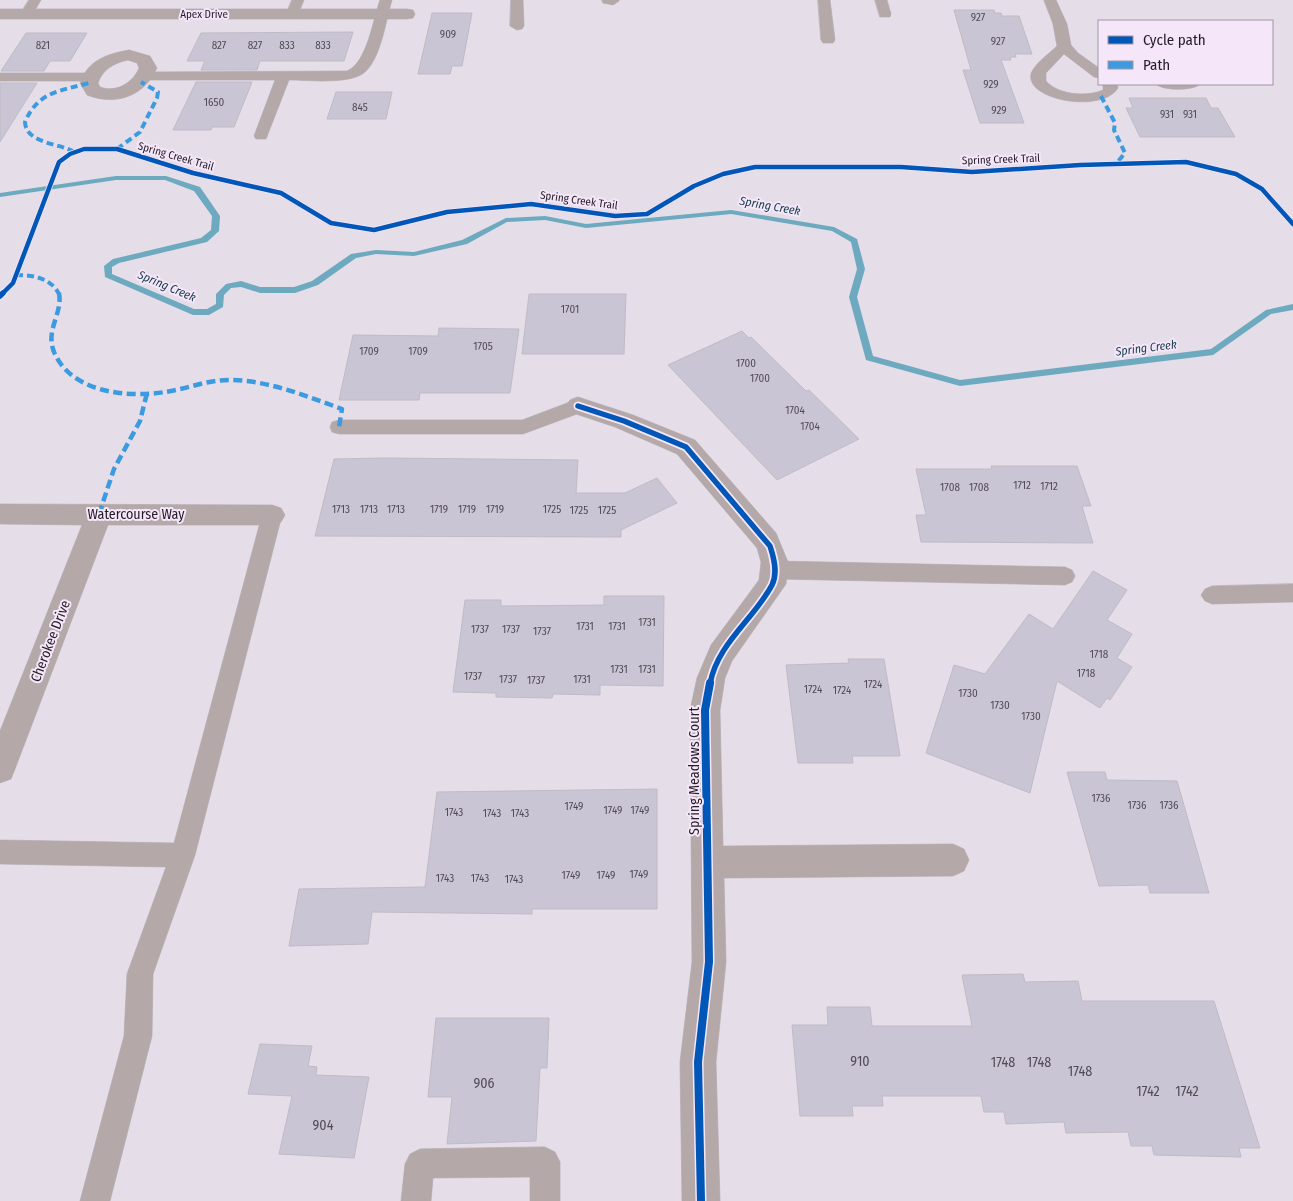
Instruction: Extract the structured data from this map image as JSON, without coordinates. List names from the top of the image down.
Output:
{
  "streets": {
    "street": [
      "Apex Drive",
      "Watercourse Way",
      "Cherokee Drive",
      "Spring Meadows Court"
    ],
    "cycle path": ["Spring Creek Trail"]
  },
  "crossings": [
    ["Watercourse Way", "Cherokee Drive"]
  ],
  "water": ["Spring Creek"],
  "house_numbers": [
    "927",
    "909",
    "927",
    "821",
    "827",
    "827",
    "833",
    "833",
    "929",
    "1650",
    "845",
    "929",
    "931",
    "931",
    "1701",
    "1705",
    "1709",
    "1709",
    "1700",
    "1700",
    "1704",
    "1704",
    "1712",
    "1712",
    "1708",
    "1708",
    "1713",
    "1713",
    "1713",
    "1719",
    "1719",
    "1719",
    "1725",
    "1725",
    "1725",
    "1731",
    "1731",
    "1731",
    "1737",
    "1737",
    "1737",
    "1718",
    "1731",
    "1731",
    "1718",
    "1737",
    "1737",
    "1731",
    "1737",
    "1724",
    "1724",
    "1724",
    "1730",
    "1730",
    "1730",
    "1736",
    "1736",
    "1736",
    "1749",
    "1749",
    "1749",
    "1743",
    "1743",
    "1743",
    "1749",
    "1749",
    "1749",
    "1743",
    "1743",
    "1743",
    "910",
    "1748",
    "1748",
    "1748",
    "906",
    "1742",
    "1742",
    "904"
  ],
  "legend": ["Cycle path", "Path"]
}
